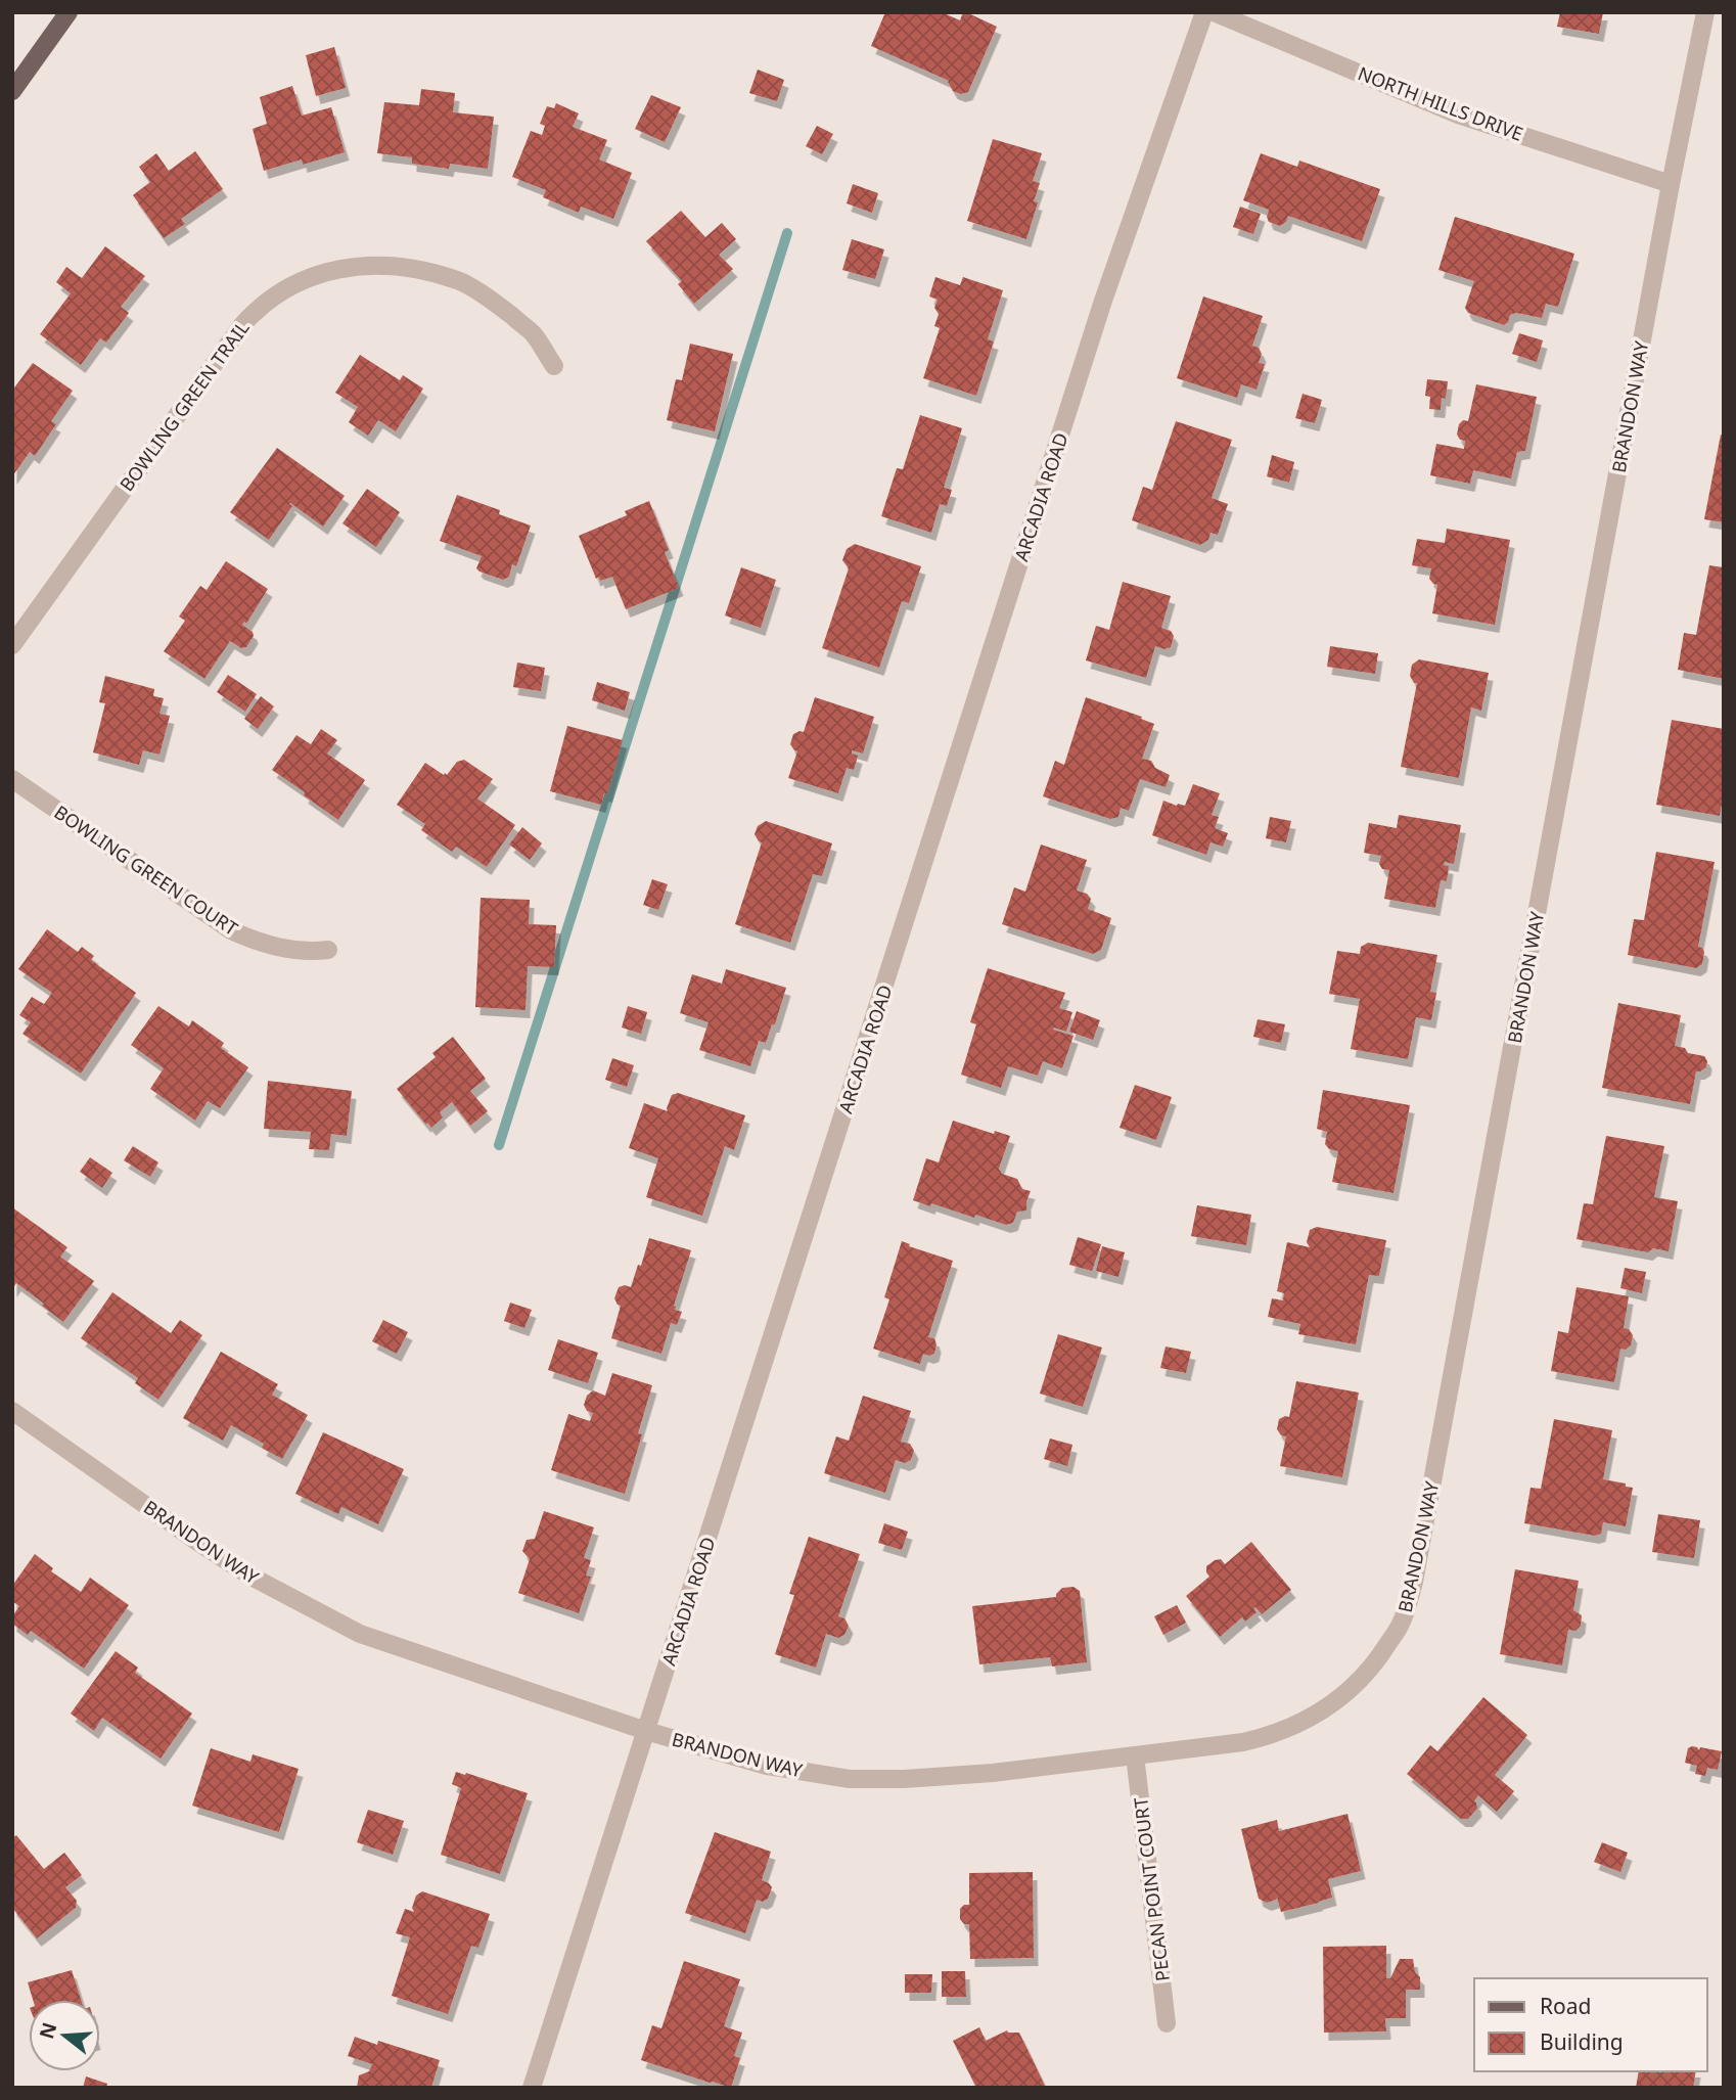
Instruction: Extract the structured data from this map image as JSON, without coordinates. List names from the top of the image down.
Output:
{
  "streets": {
    "street": [
      "NORTH HILLS DRIVE",
      "BOWLING GREEN TRAIL",
      "BRANDON WAY",
      "ARCADIA ROAD",
      "BOWLING GREEN COURT",
      "PECAN POINT COURT"
    ]
  },
  "crossings": [
    ["NORTH HILLS DRIVE", "BRANDON WAY"],
    ["BRANDON WAY", "ARCADIA ROAD"],
    ["BRANDON WAY", "PECAN POINT COURT"]
  ],
  "legend": ["Road", "Building"],
  "north": "left"
}
